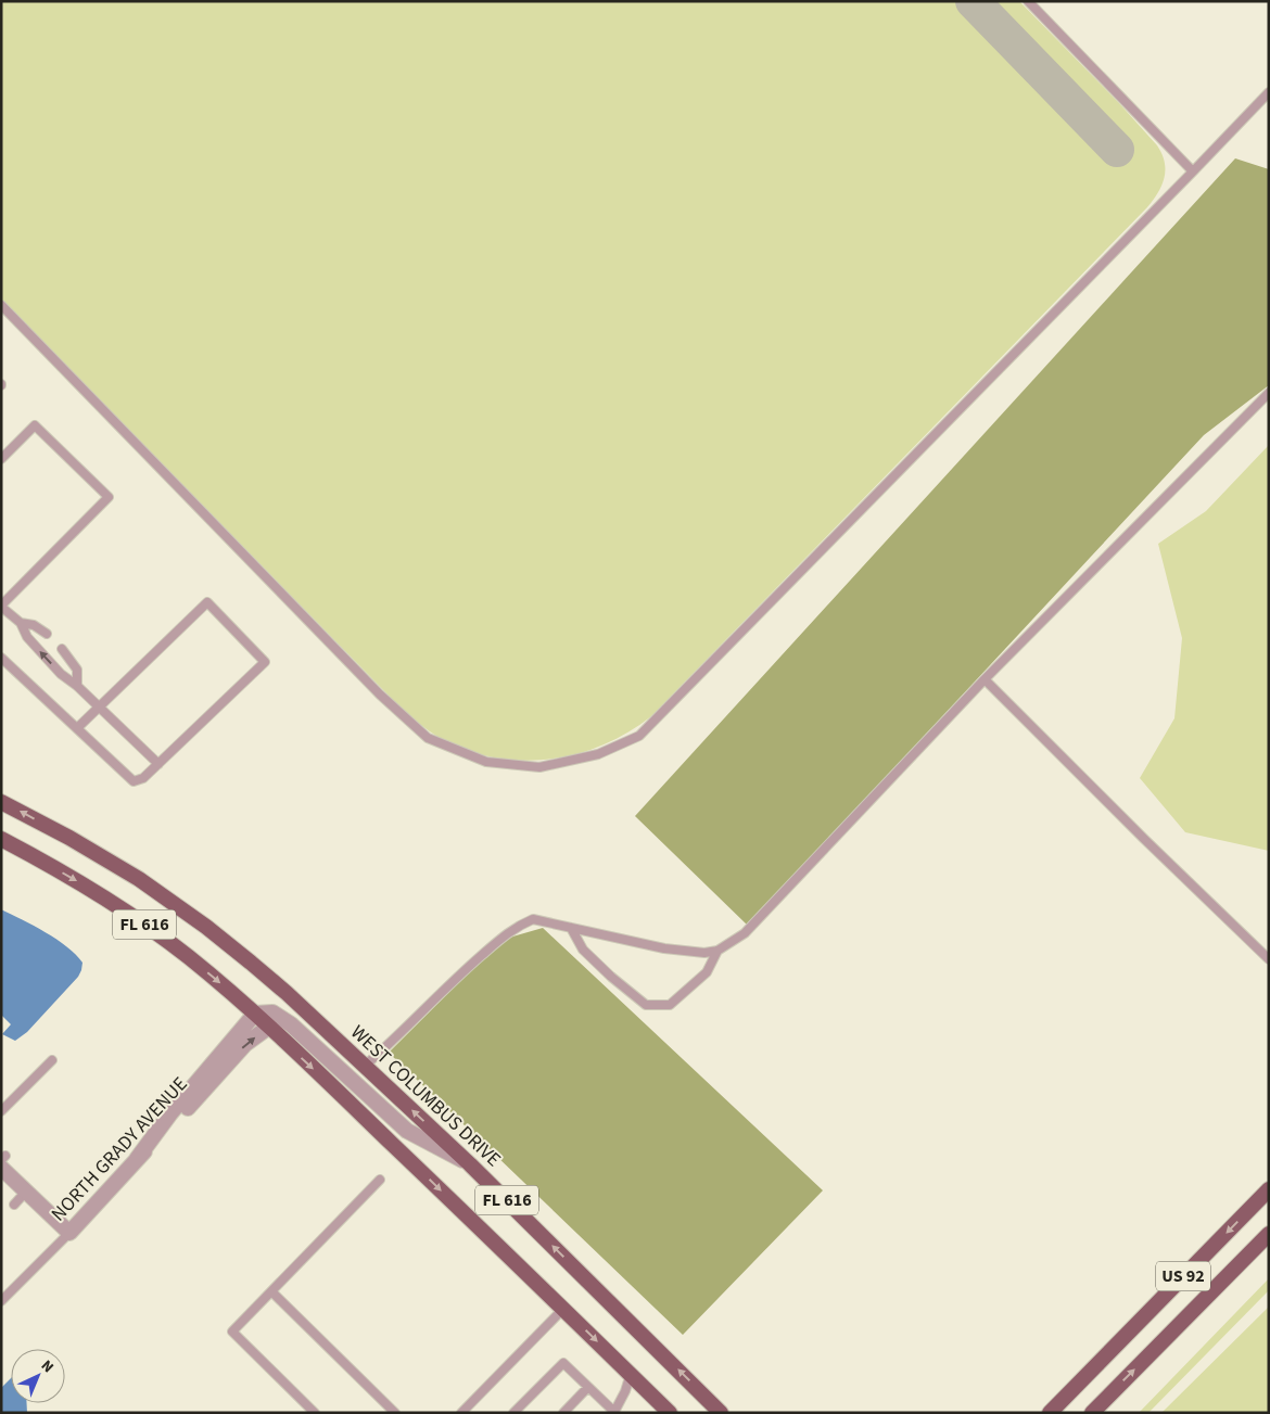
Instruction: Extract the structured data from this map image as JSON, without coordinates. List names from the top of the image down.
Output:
{
  "streets": {
    "main road": ["FL 616", "WEST COLUMBUS DRIVE", "US 92"],
    "street": ["NORTH GRADY AVENUE"]
  },
  "crossings": [
    ["FL 616", "NORTH GRADY AVENUE"]
  ],
  "north": "top right"
}
